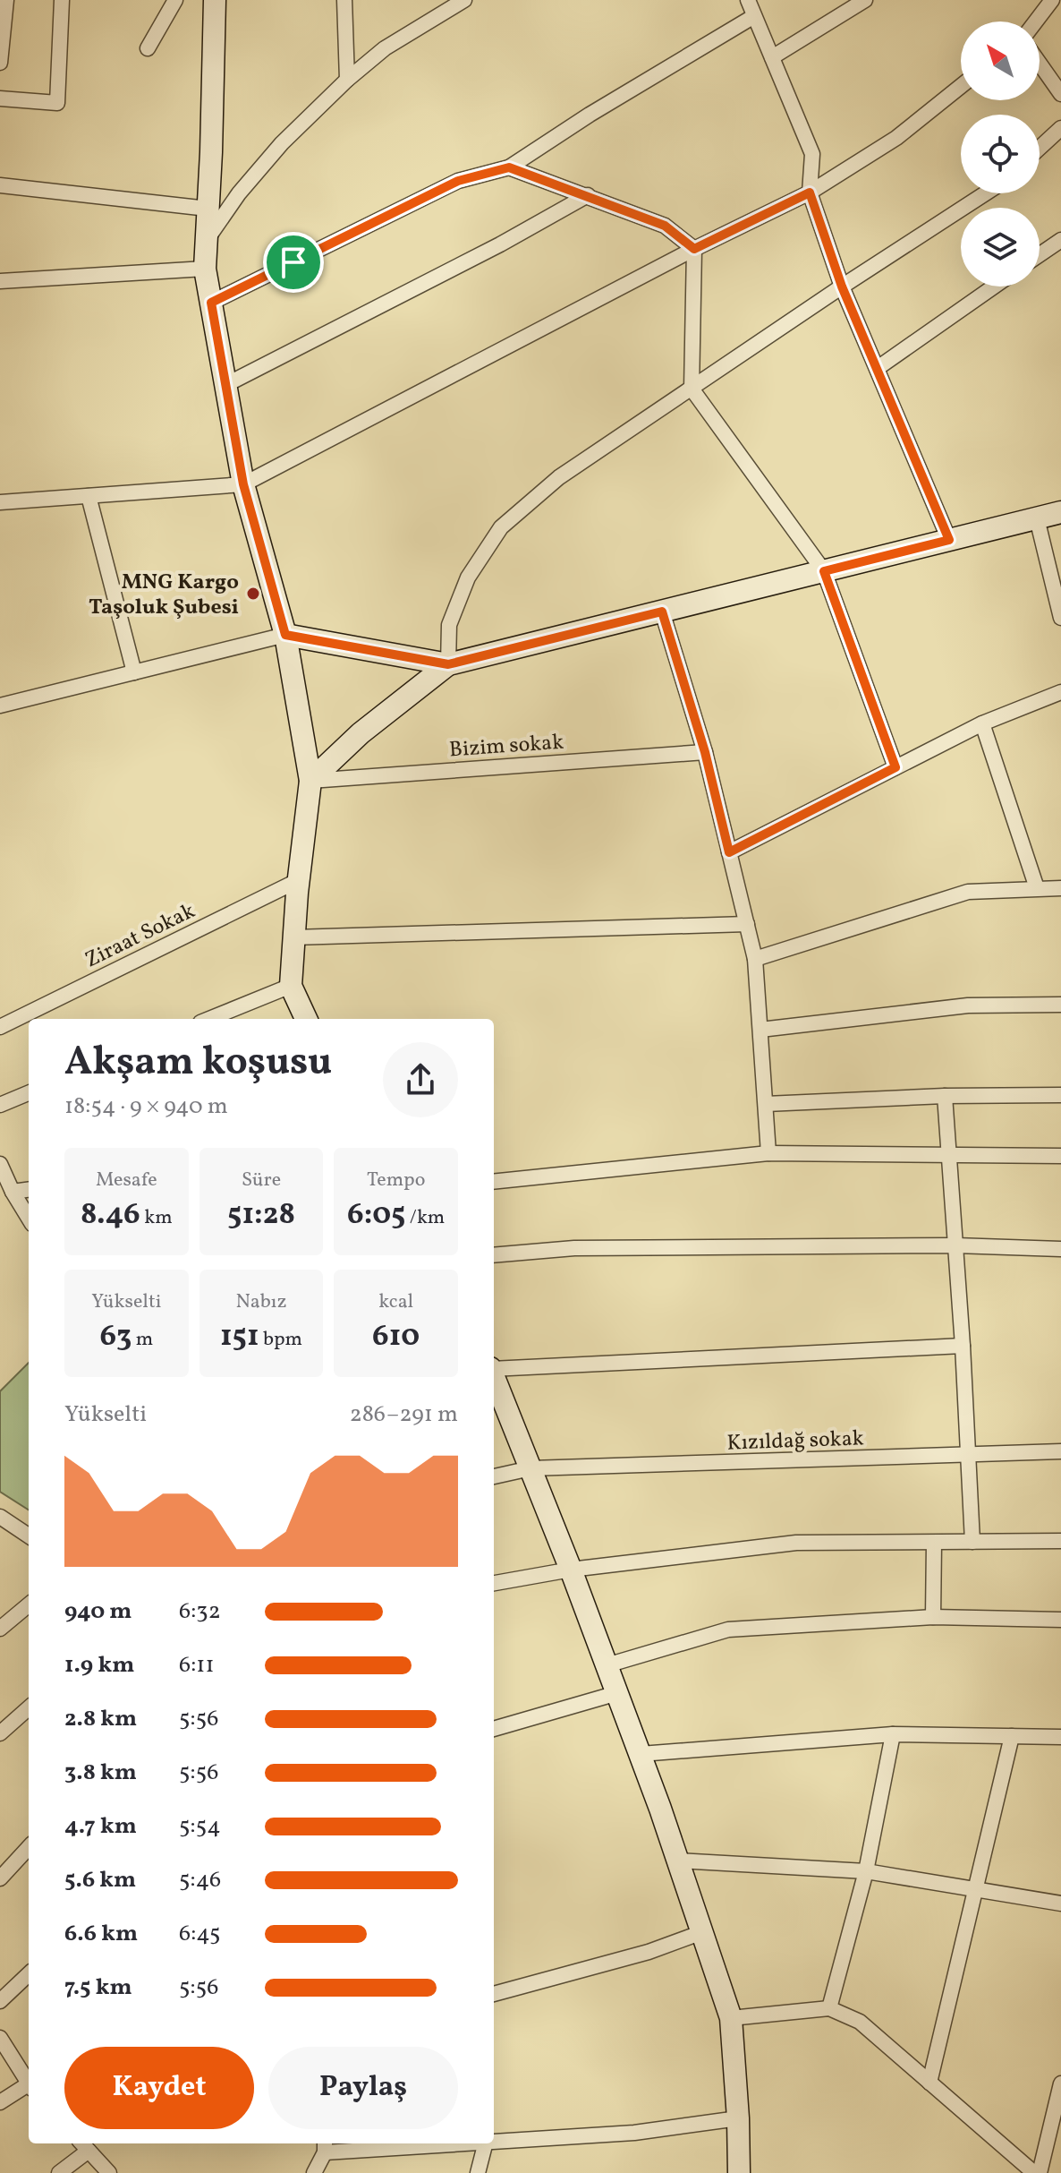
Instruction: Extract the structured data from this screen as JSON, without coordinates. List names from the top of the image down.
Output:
{
  "streets": {
    "street": ["Bizim sokak", "Ziraat Sokak", "Kızıldağ sokak"]
  },
  "places": ["MNG Kargo Taşoluk Şubesi"],
  "north": "top left",
  "page": {
    "heading": ["Akşam koşusu", "18:54 · 9 × 940 m"],
    "stats": [
      ["Mesafe", "8.46 km"],
      ["Süre", "51:28"],
      ["Tempo", "6:05 /km"],
      ["Yükselti", "63 m"],
      ["Nabız", "151 bpm"],
      ["kcal", "610"]
    ],
    "chart": ["Yükselti", "286–291 m"],
    "list": [
      {
        "name": "940 m",
        "note": "6:32"
      },
      {
        "name": "1.9 km",
        "note": "6:11"
      },
      {
        "name": "2.8 km",
        "note": "5:56"
      },
      {
        "name": "3.8 km",
        "note": "5:56"
      },
      {
        "name": "4.7 km",
        "note": "5:54"
      },
      {
        "name": "5.6 km",
        "note": "5:46"
      },
      {
        "name": "6.6 km",
        "note": "6:45"
      },
      {
        "name": "7.5 km",
        "note": "5:56"
      }
    ],
    "buttons": ["Kaydet", "Paylaş"]
  }
}
